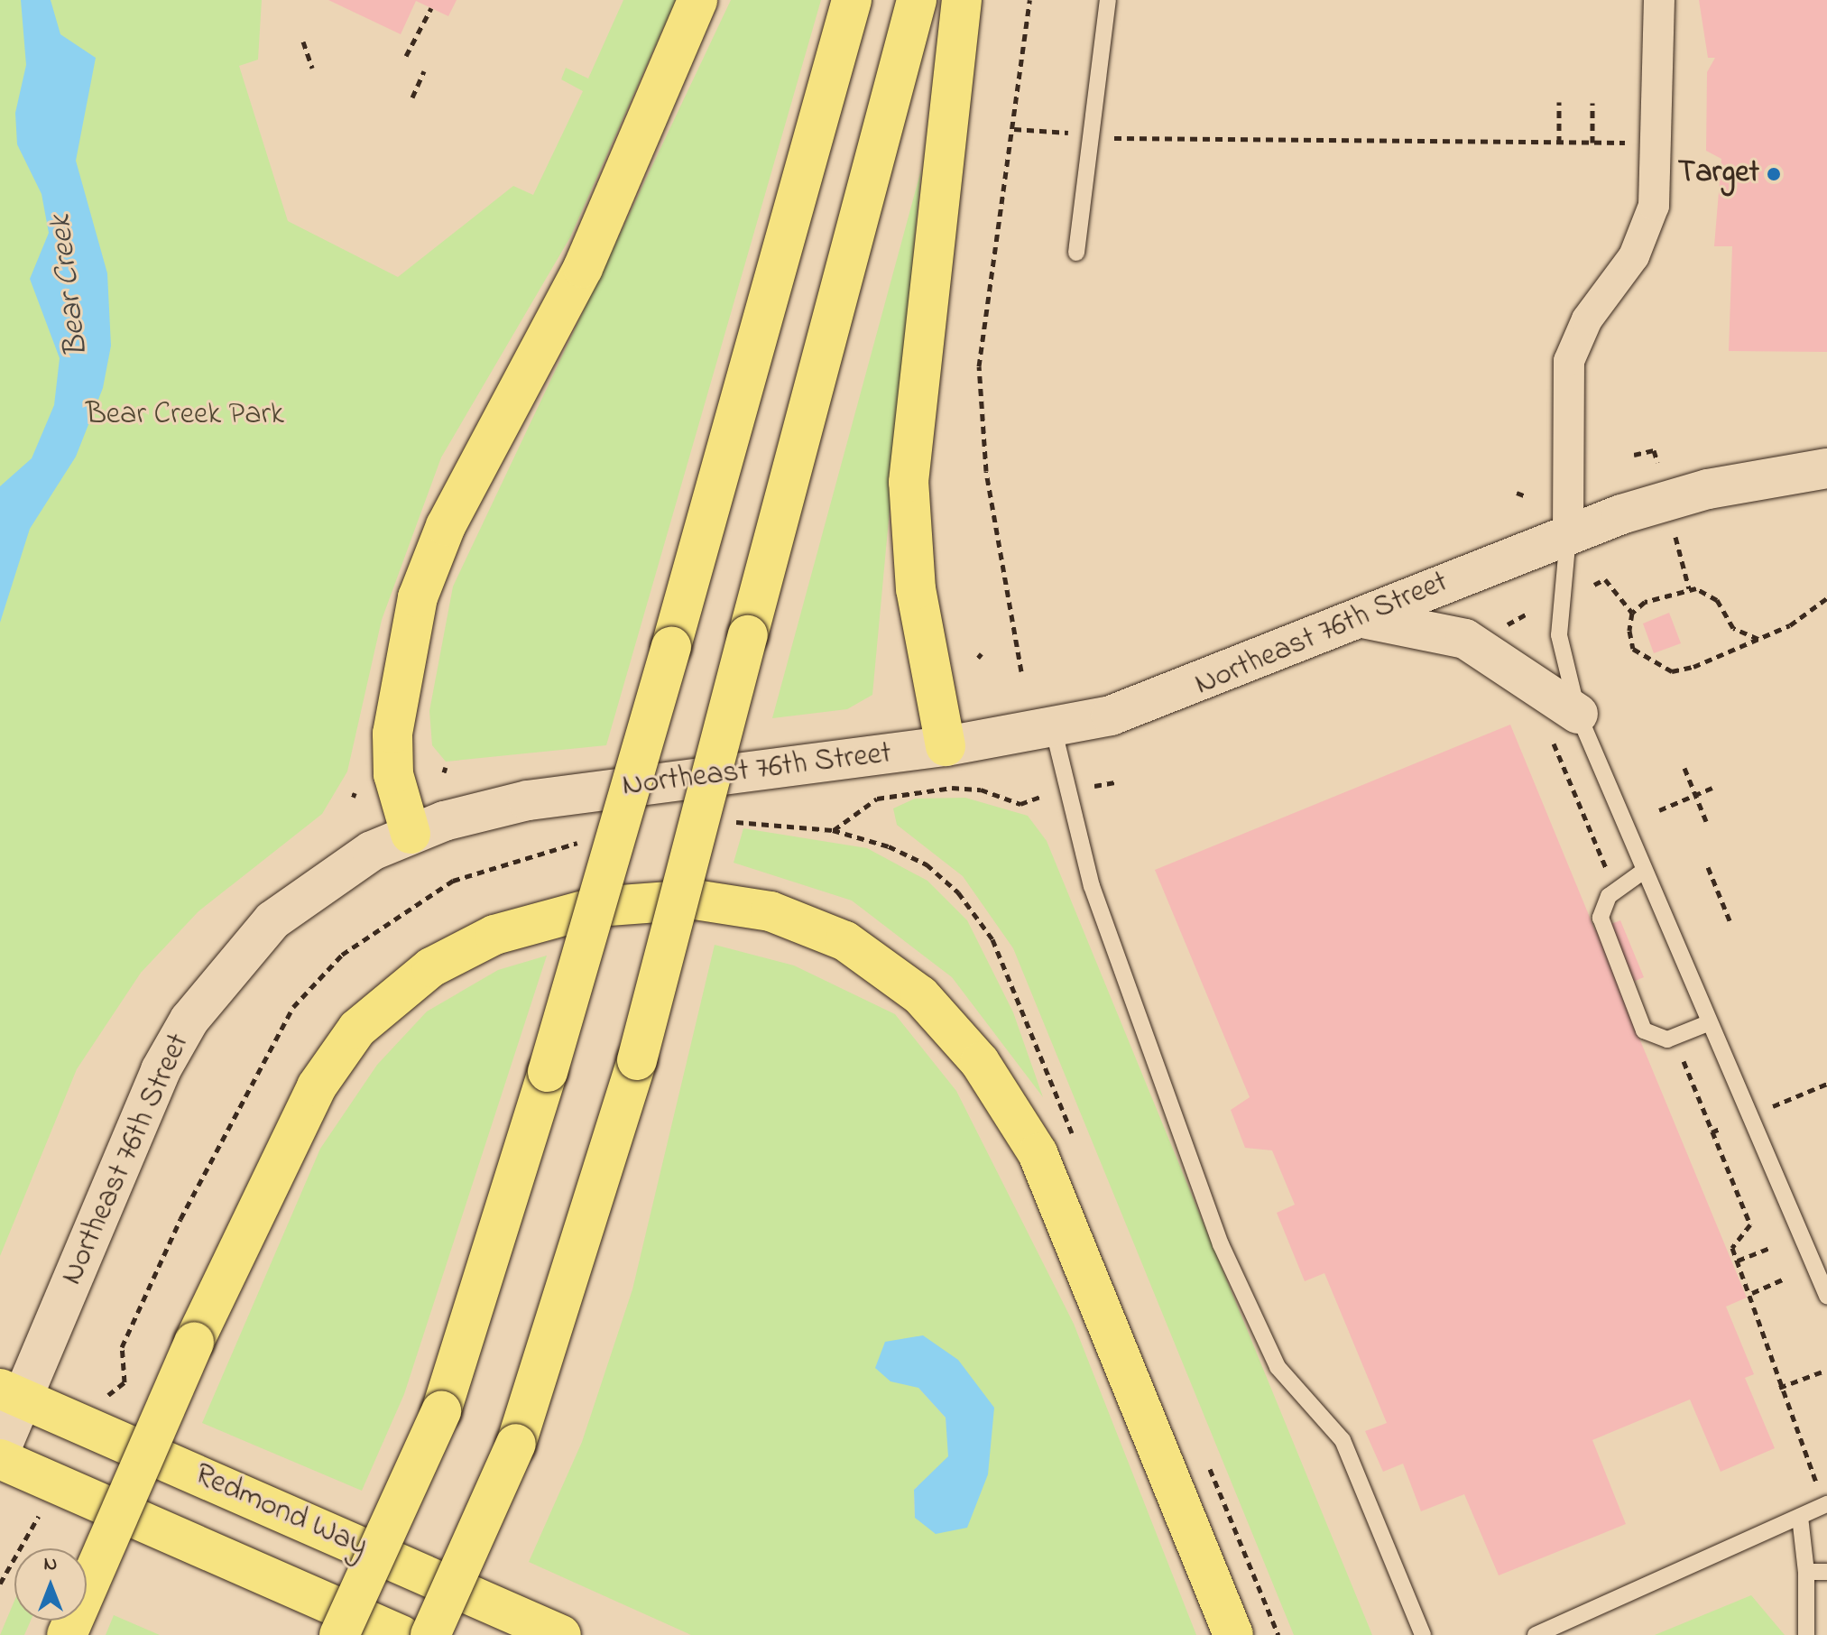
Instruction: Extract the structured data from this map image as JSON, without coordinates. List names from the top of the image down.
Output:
{
  "streets": {
    "main road": ["Northeast 76th Street", "Redmond Way"]
  },
  "crossings": [
    ["Northeast 76th Street", "Redmond Way"]
  ],
  "water": ["Bear Creek"],
  "parks": ["Bear Creek Park"],
  "places": ["Target"],
  "north": "top"
}
